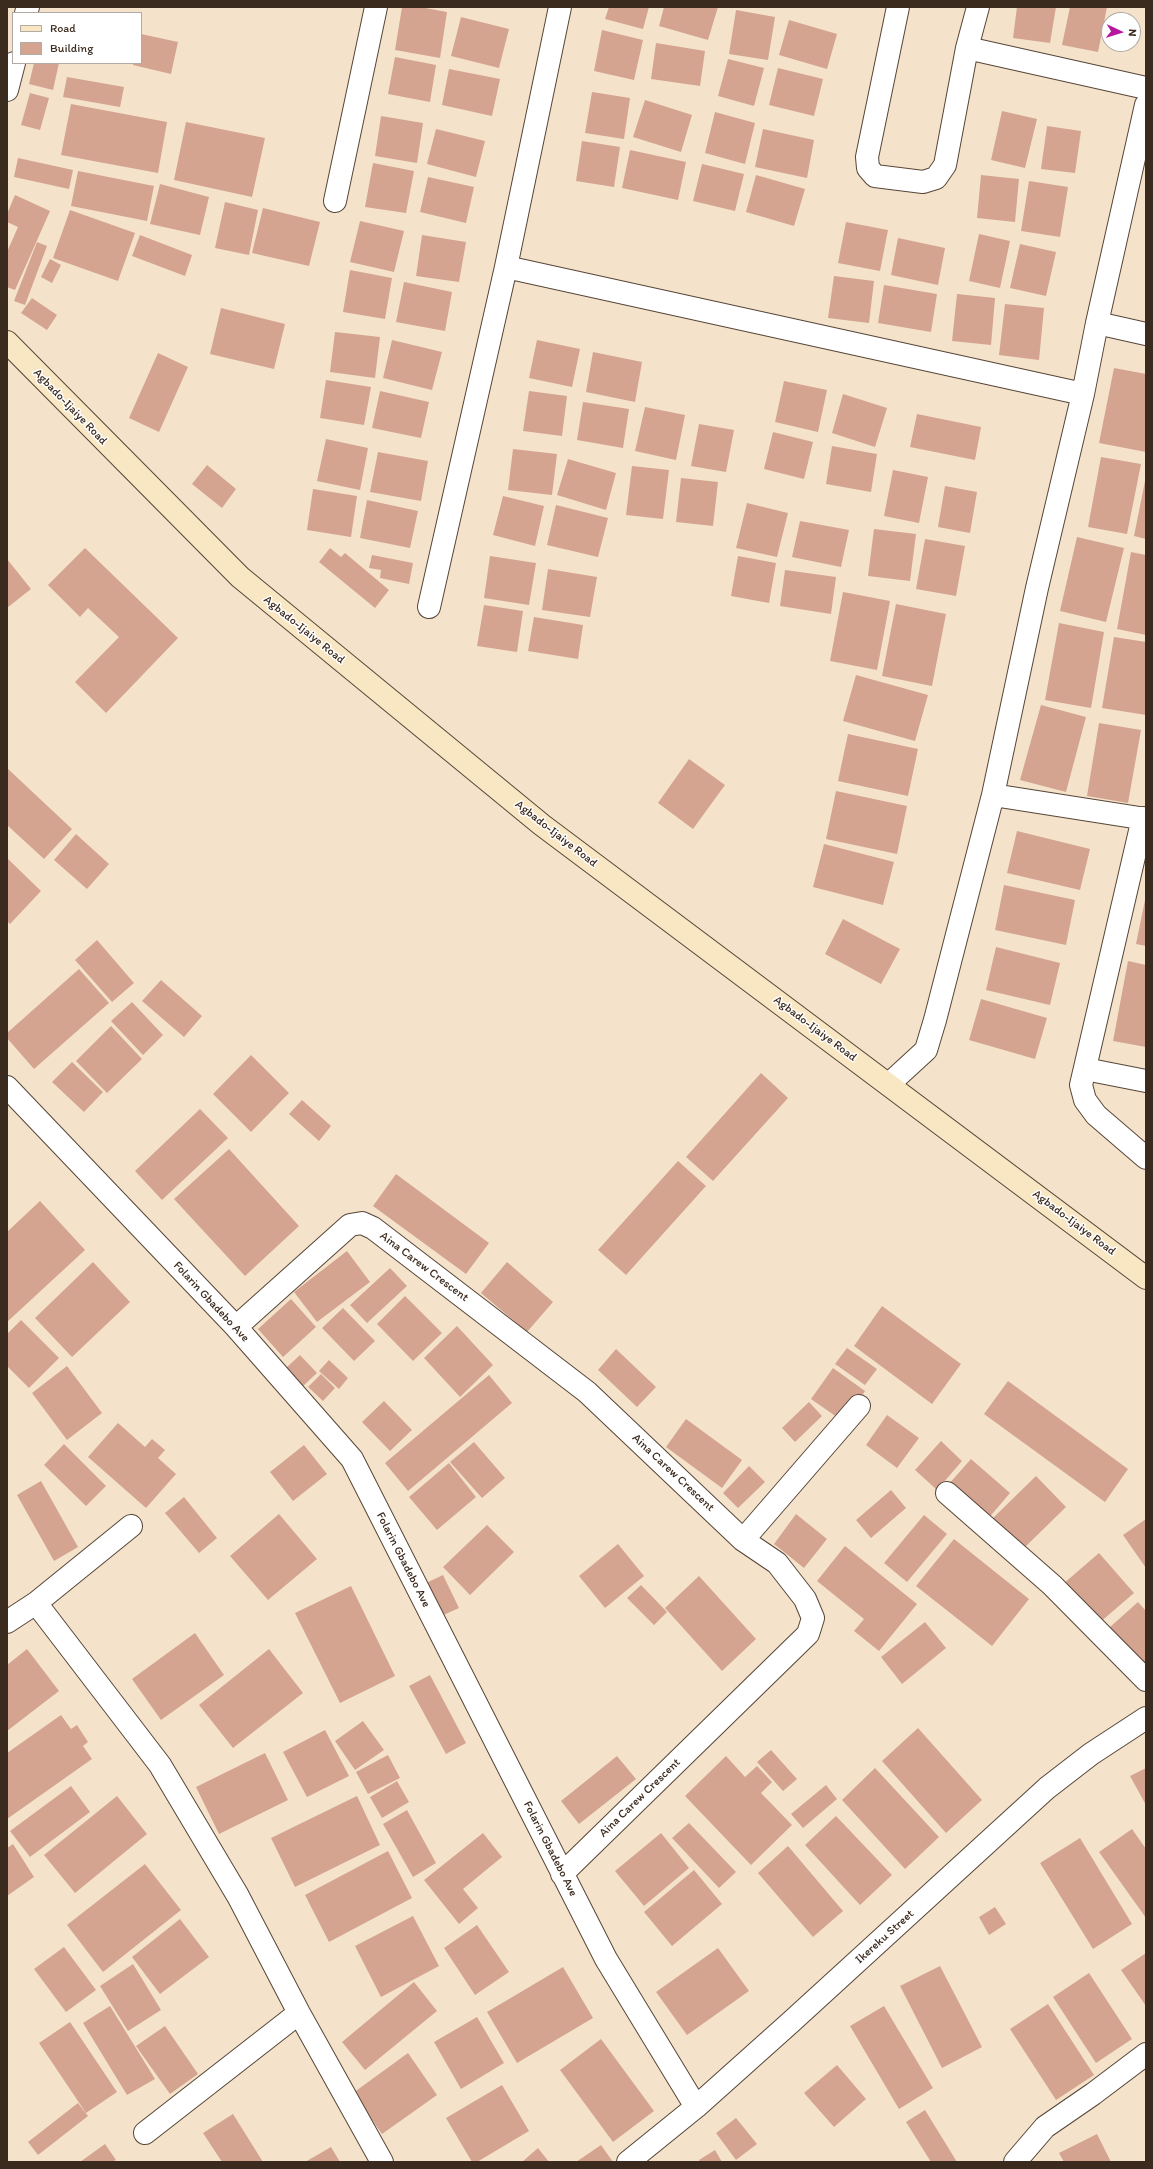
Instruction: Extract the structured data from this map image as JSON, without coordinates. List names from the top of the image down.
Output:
{
  "streets": {
    "street": [
      "Agbado-Ijaiye Road",
      "Aina Carew Crescent",
      "Folarin Gbadebo Ave",
      "Ikereku Street"
    ]
  },
  "crossings": [
    ["Aina Carew Crescent", "Folarin Gbadebo Ave"],
    ["Folarin Gbadebo Ave", "Ikereku Street"]
  ],
  "legend": ["Road", "Building"],
  "north": "right"
}
